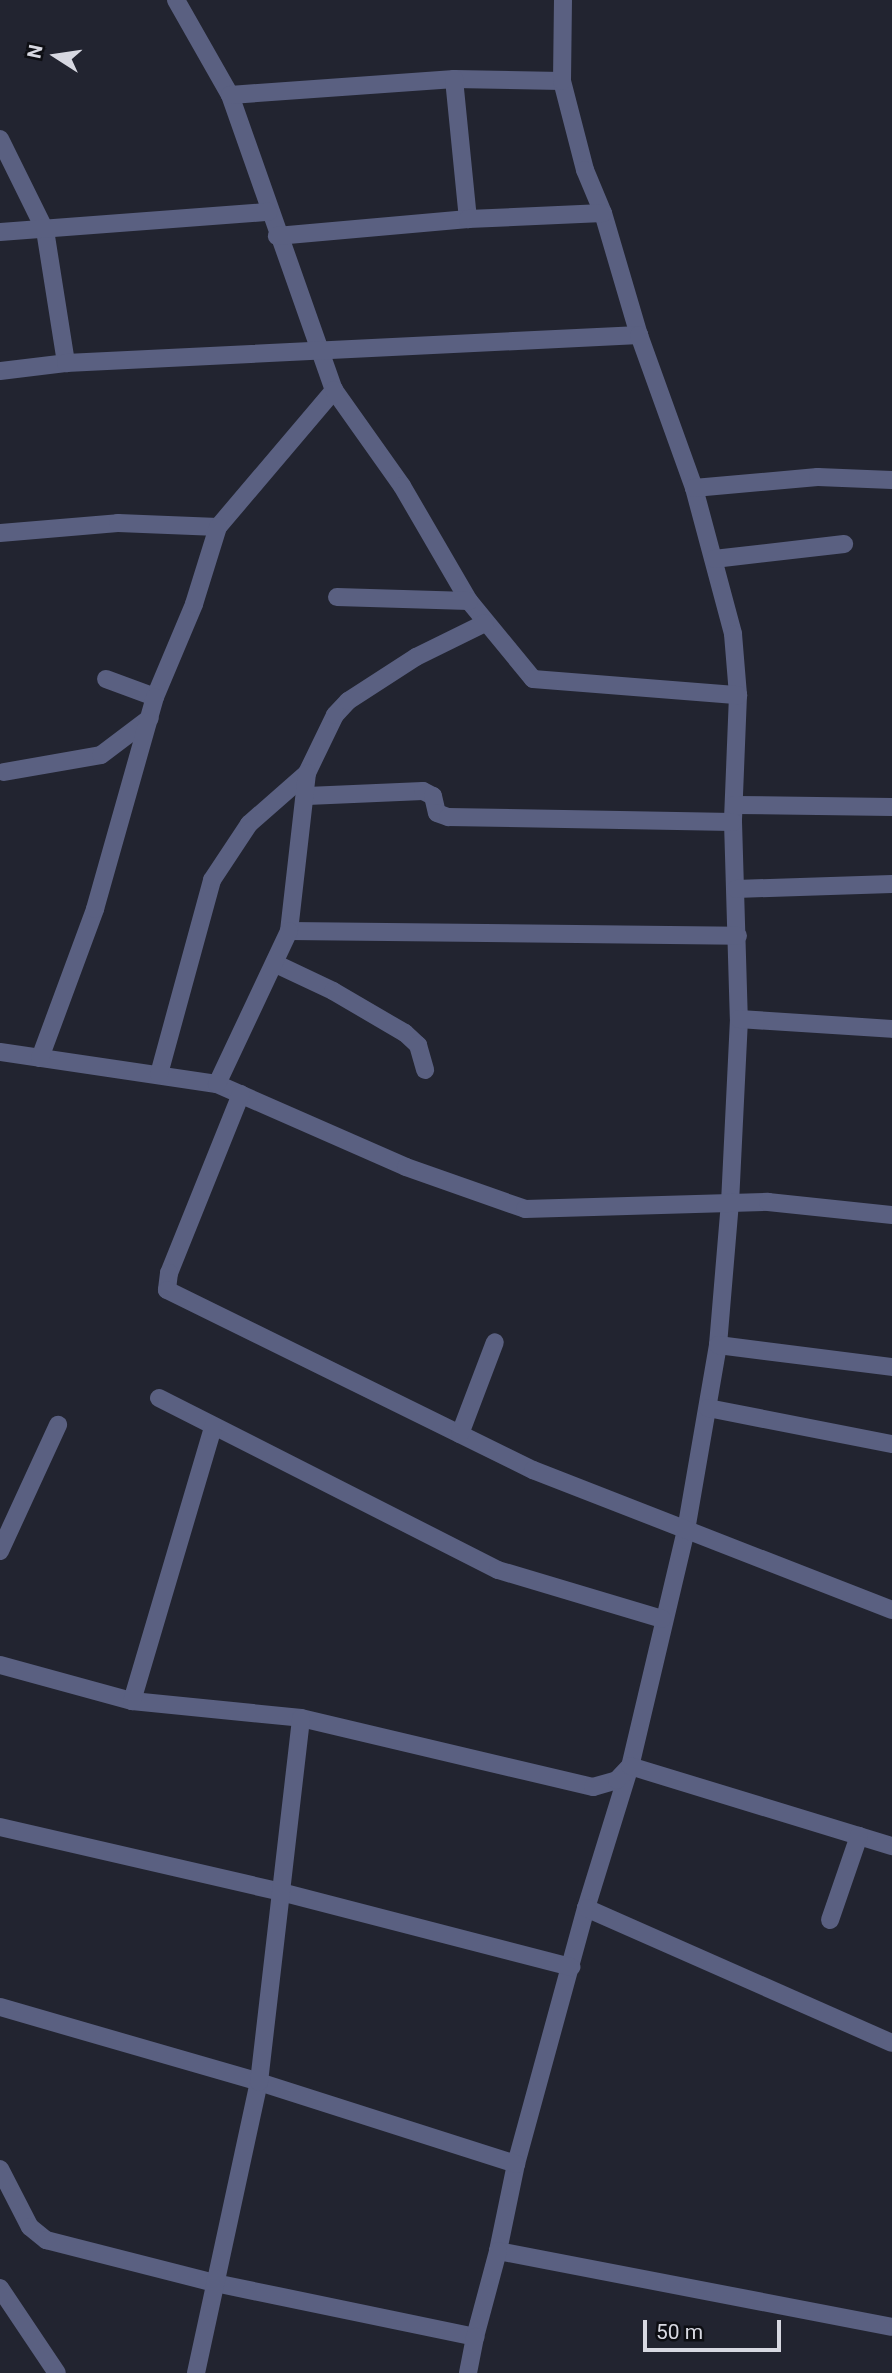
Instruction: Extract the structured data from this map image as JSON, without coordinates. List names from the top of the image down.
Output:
{
  "scale_bar": "50 m",
  "north": "left"
}
